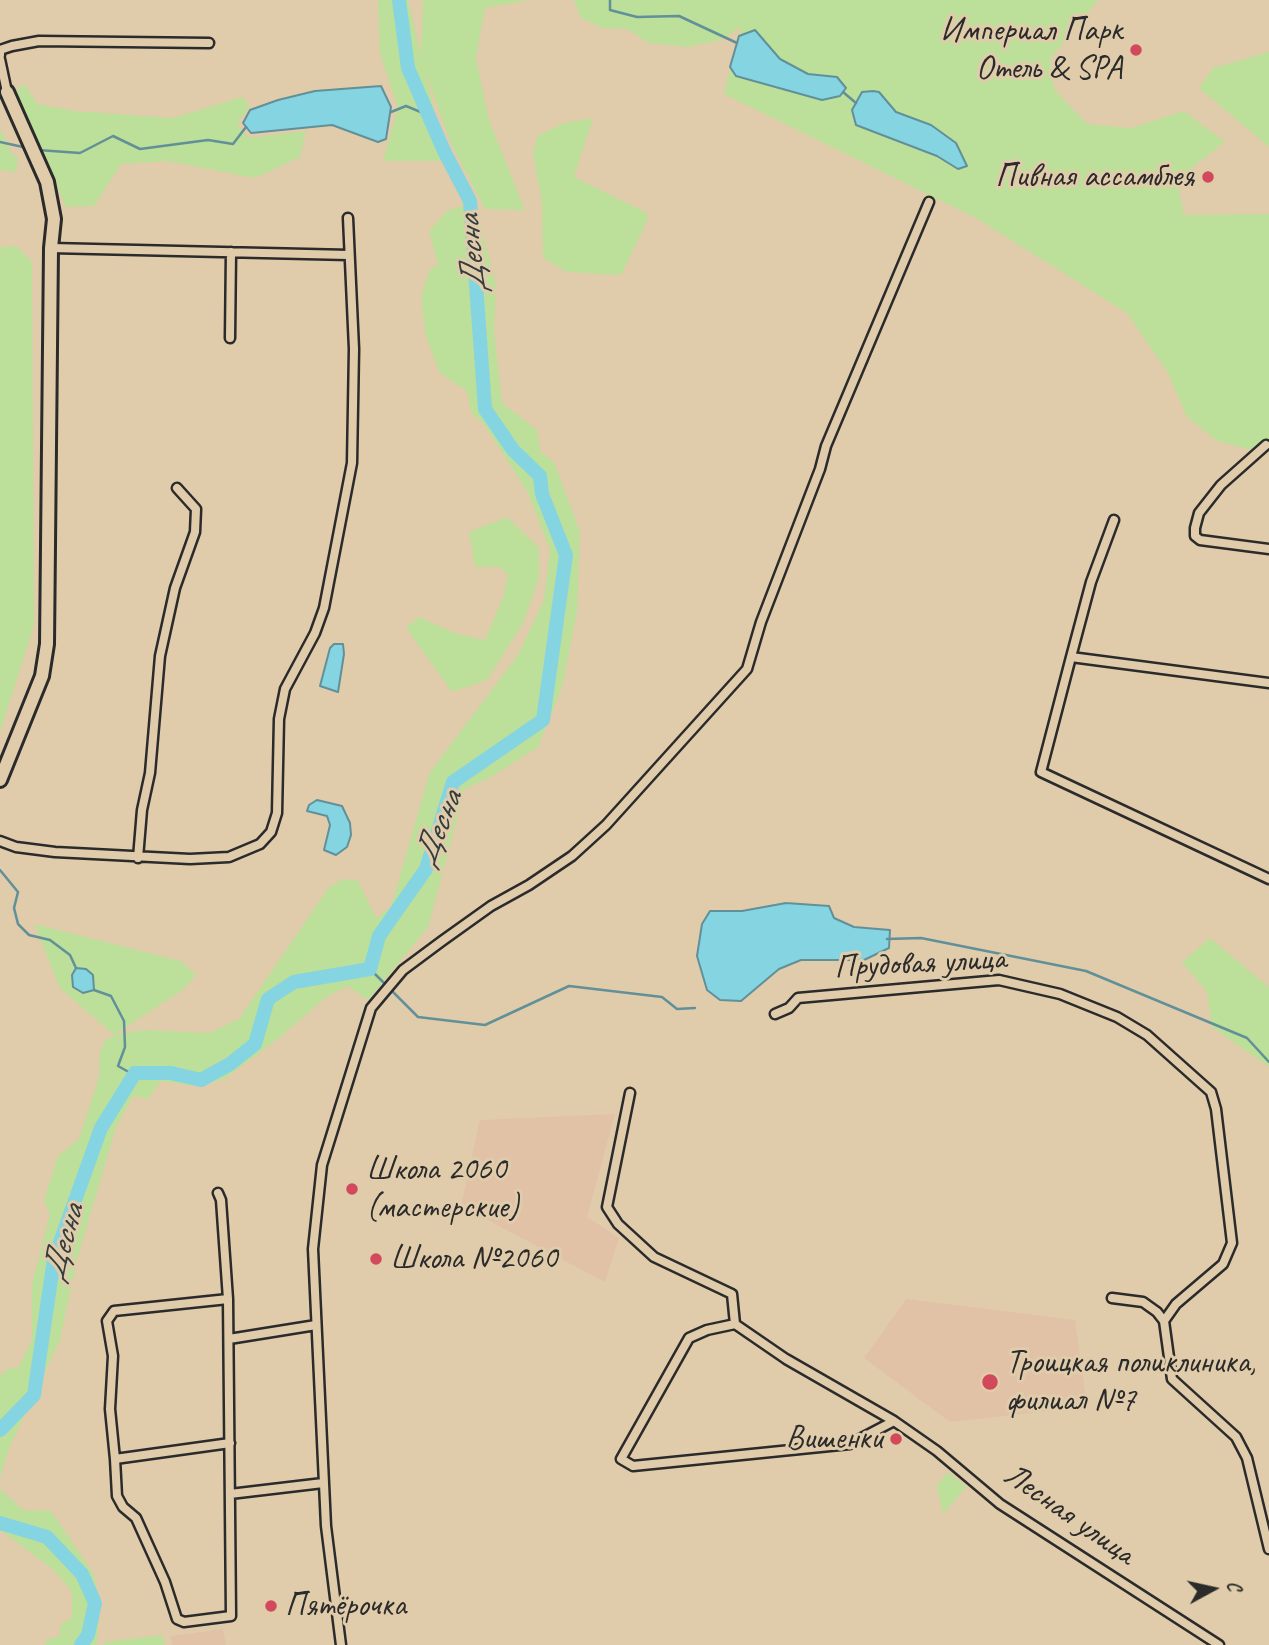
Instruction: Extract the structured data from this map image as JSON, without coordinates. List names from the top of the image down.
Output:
{
  "streets": {
    "street": ["Прудовая улица", "Лесная улица"]
  },
  "water": ["Десна"],
  "places": [
    "Империал Парк Отель & SPA",
    "Пивная ассамблея",
    "Школа 2060 (мастерские)",
    "Школа №2060",
    "Троицкая поликлиника, филиал №7",
    "Вишенки",
    "Пятёрочка"
  ],
  "north": "right"
}
